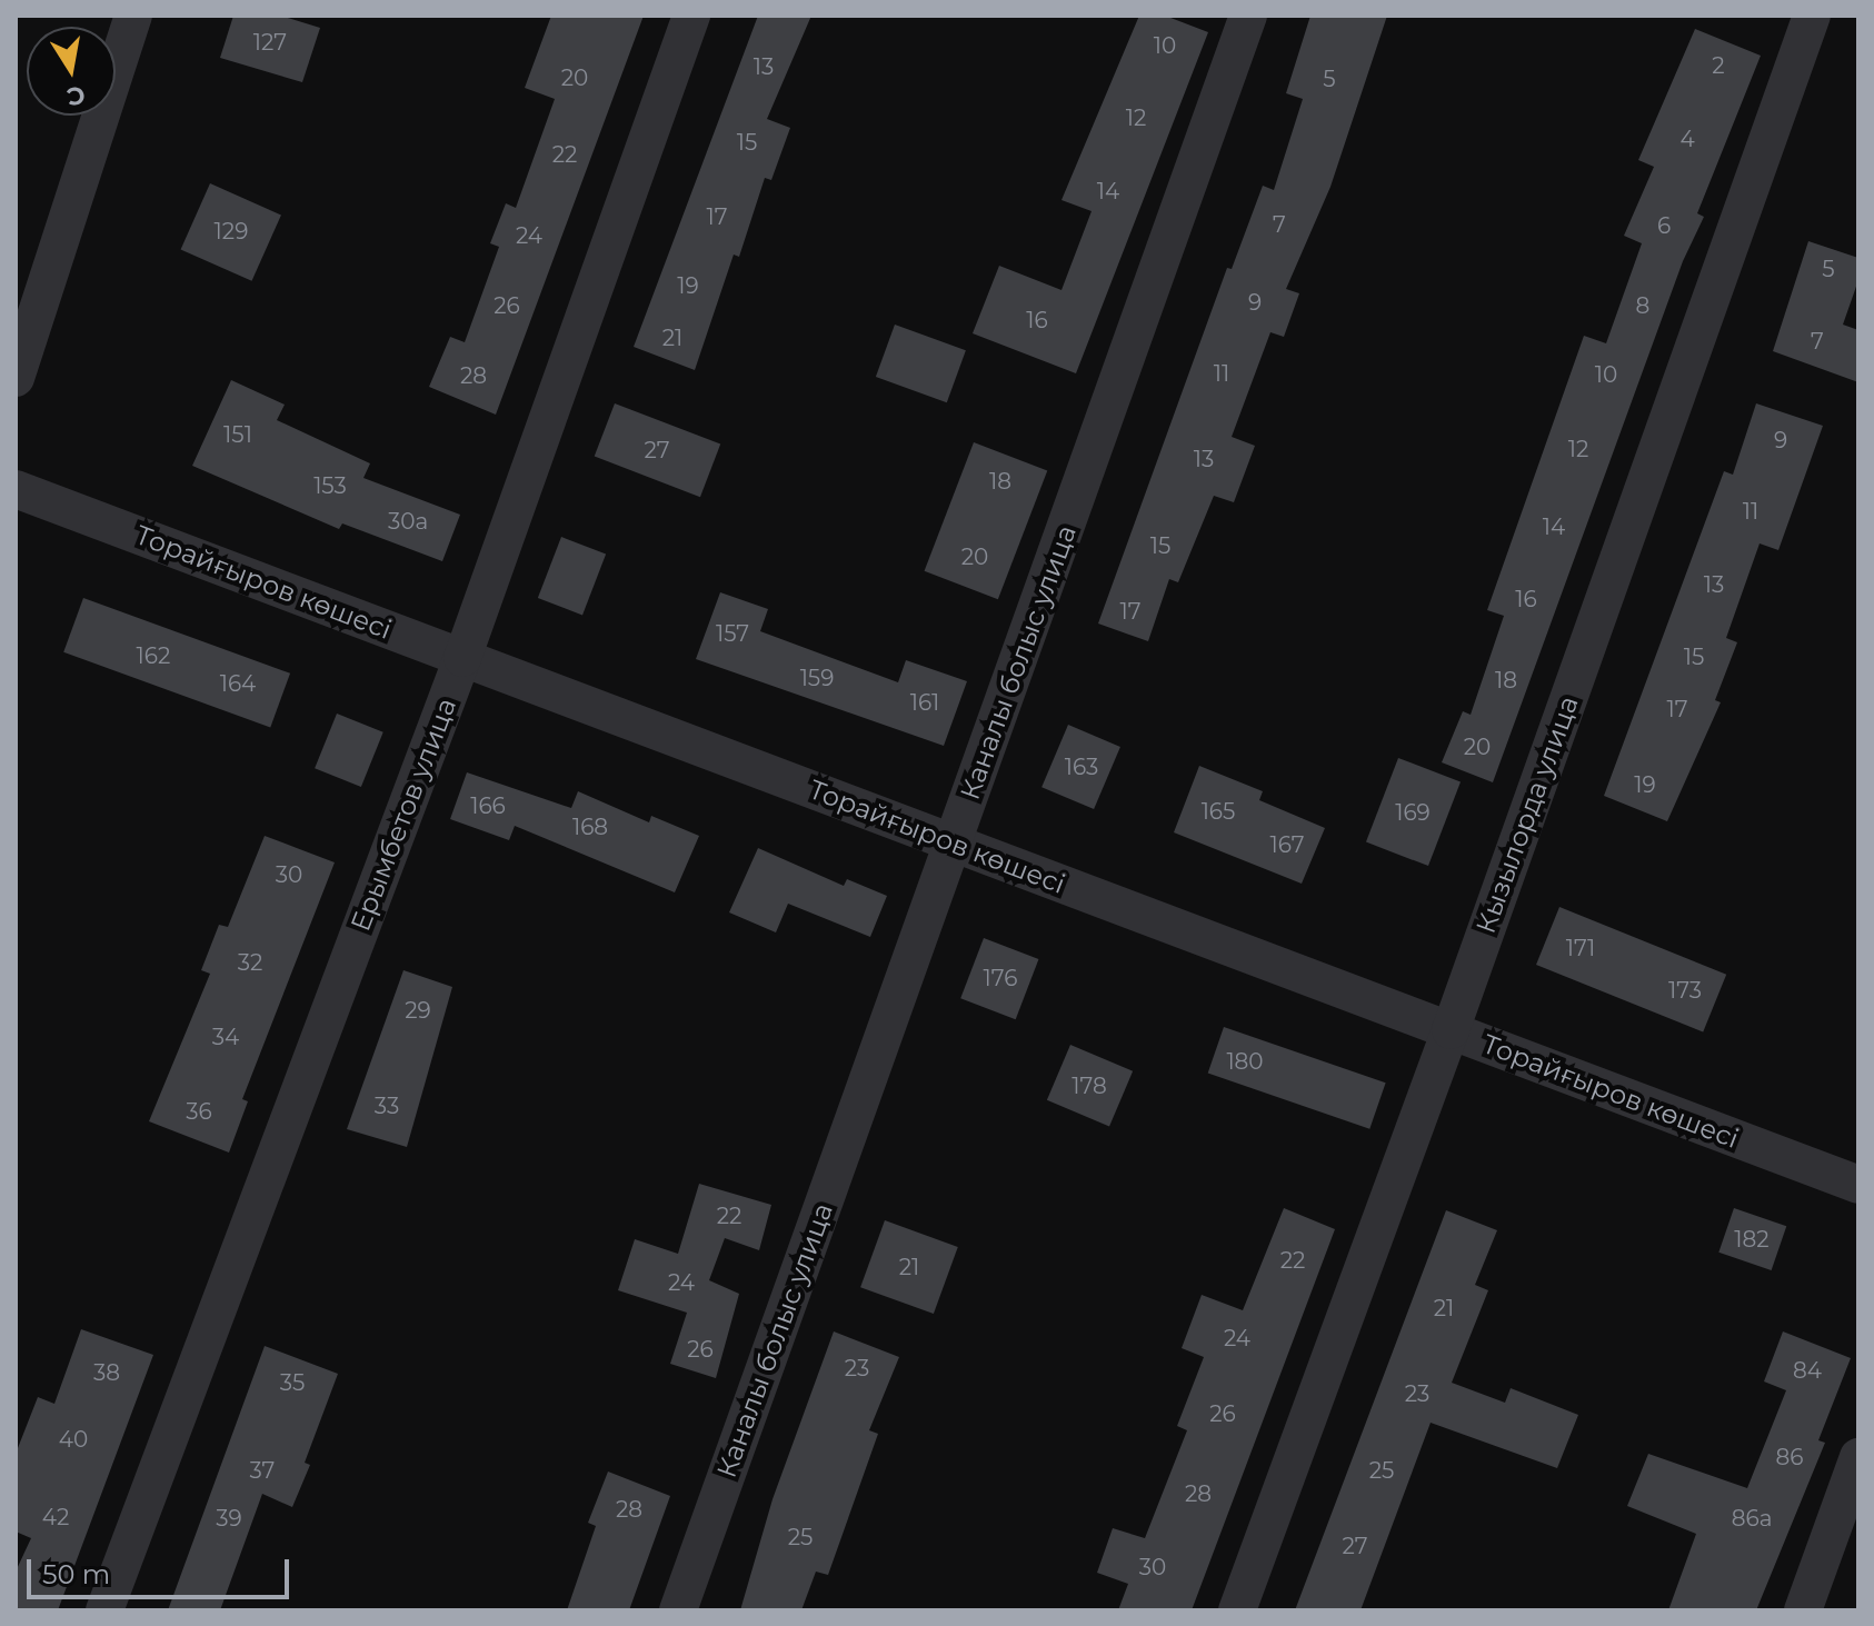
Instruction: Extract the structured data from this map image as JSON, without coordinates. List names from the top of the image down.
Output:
{
  "streets": {
    "street": [
      "Торайғыров көшесі",
      "Каналы болыс улица",
      "Ерымбетов улица",
      "Кызылорда улица"
    ]
  },
  "crossings": [
    ["Торайғыров көшесі", "Каналы болыс улица"],
    ["Торайғыров көшесі", "Ерымбетов улица"],
    ["Торайғыров көшесі", "Кызылорда улица"]
  ],
  "house_numbers": [
    "127",
    "10",
    "2",
    "13",
    "20",
    "5",
    "12",
    "4",
    "15",
    "22",
    "14",
    "17",
    "7",
    "6",
    "129",
    "24",
    "5",
    "19",
    "9",
    "26",
    "8",
    "16",
    "21",
    "7",
    "11",
    "10",
    "28",
    "151",
    "9",
    "12",
    "27",
    "13",
    "18",
    "153",
    "11",
    "30а",
    "14",
    "15",
    "20",
    "13",
    "16",
    "17",
    "157",
    "162",
    "15",
    "159",
    "18",
    "164",
    "161",
    "17",
    "20",
    "163",
    "19",
    "166",
    "165",
    "169",
    "168",
    "167",
    "30",
    "171",
    "32",
    "176",
    "173",
    "29",
    "34",
    "180",
    "178",
    "33",
    "36",
    "22",
    "182",
    "22",
    "21",
    "24",
    "21",
    "24",
    "26",
    "23",
    "84",
    "38",
    "35",
    "23",
    "26",
    "40",
    "86",
    "37",
    "25",
    "28",
    "28",
    "42",
    "39",
    "86а",
    "25",
    "27",
    "30"
  ],
  "scale_bar": "50 m",
  "north": "bottom"
}
